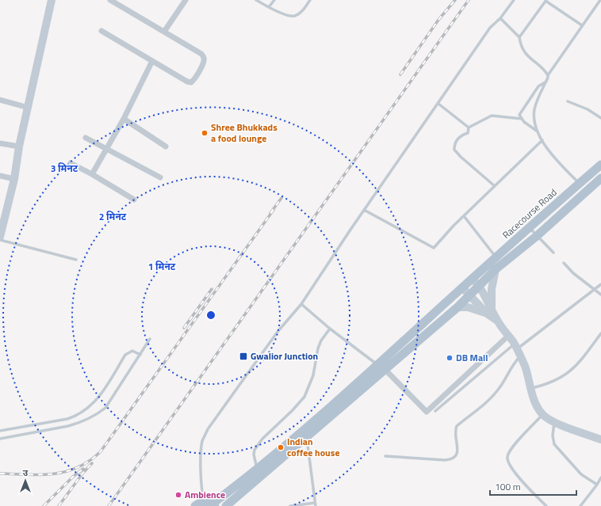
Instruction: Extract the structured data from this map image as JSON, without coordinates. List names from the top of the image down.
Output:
{
  "streets": {
    "main road": ["Racecourse Road"]
  },
  "places": {
    "other": [
      "Shree Bhukkads a food lounge",
      "DB Mall",
      "Indian coffee house",
      "Ambience"
    ],
    "transit": ["Gwalior Junction"]
  },
  "scale_bar": "100 m",
  "north": "top",
  "rings": ["3 मिनट", "2 मिनट", "1 मिनट"]
}
